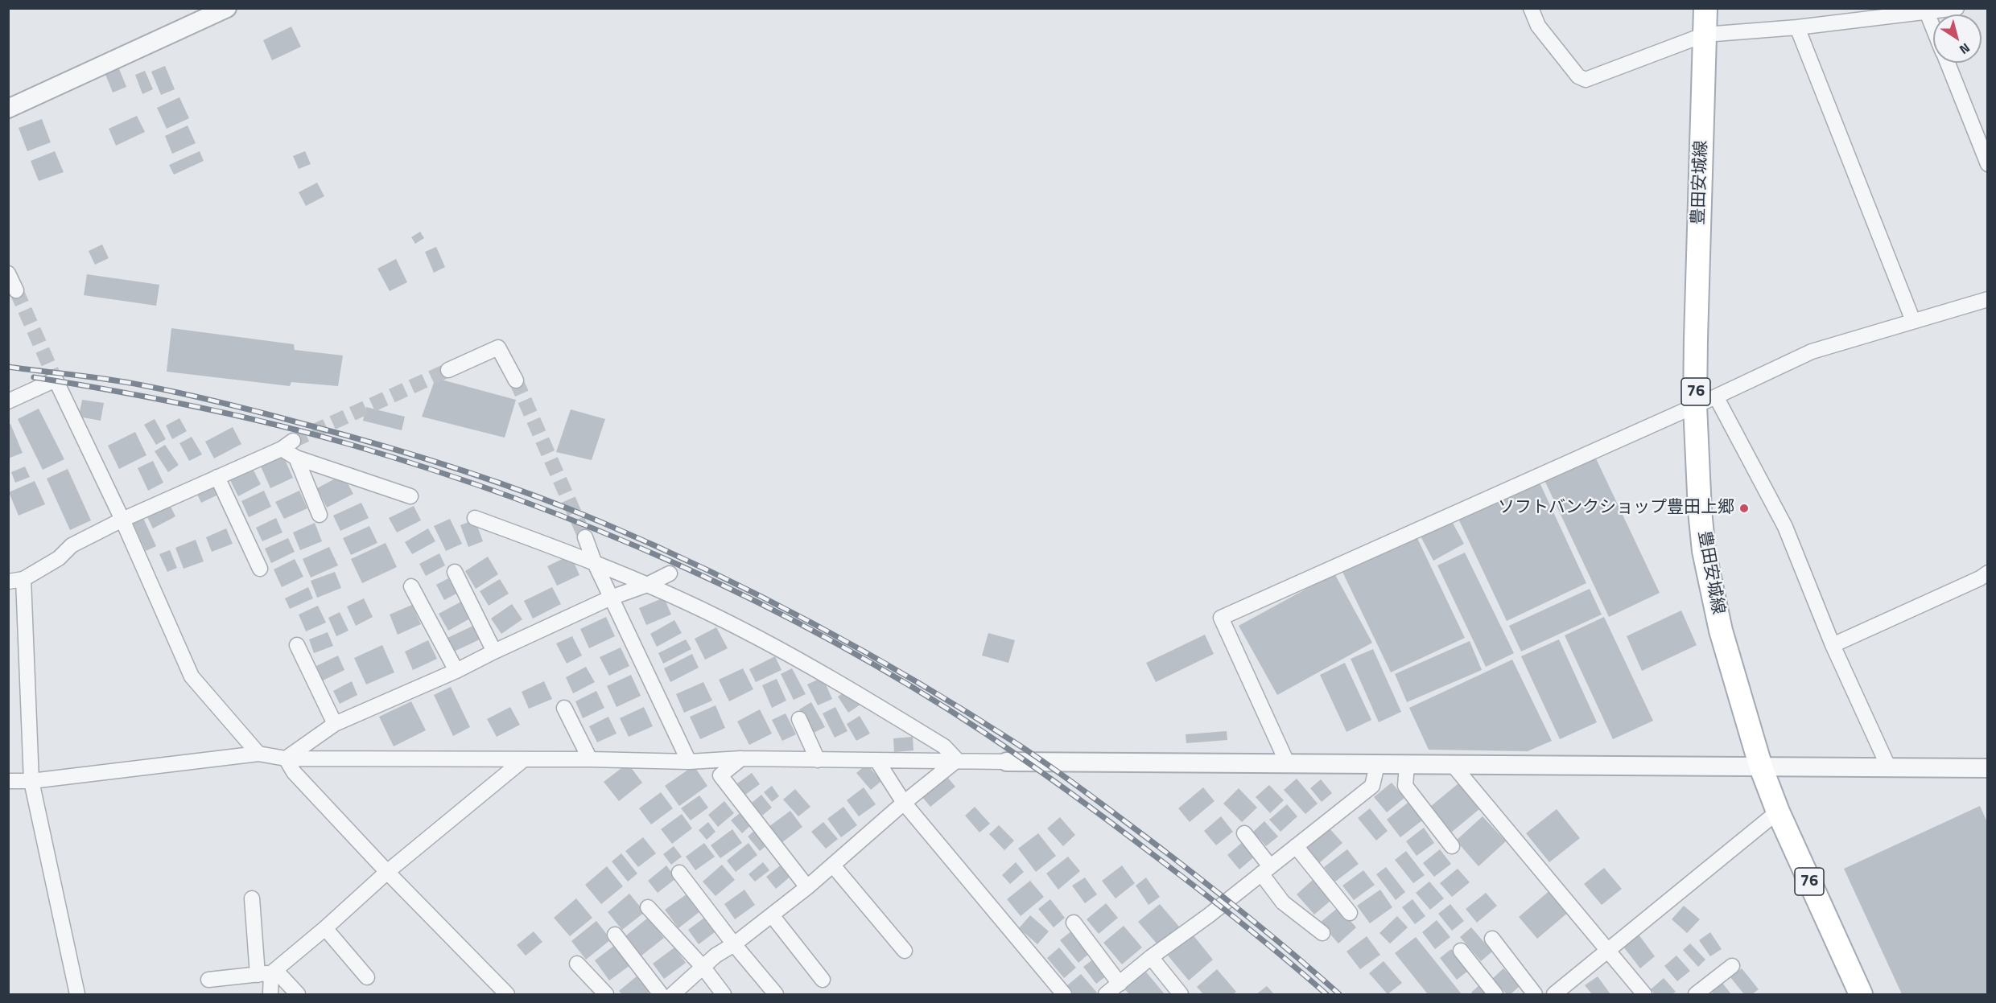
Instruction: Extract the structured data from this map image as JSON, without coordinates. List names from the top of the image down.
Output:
{
  "streets": {
    "main road": ["豊田安城線", "76"]
  },
  "places": ["ソフトバンクショップ豊田上郷"],
  "north": "bottom right"
}
